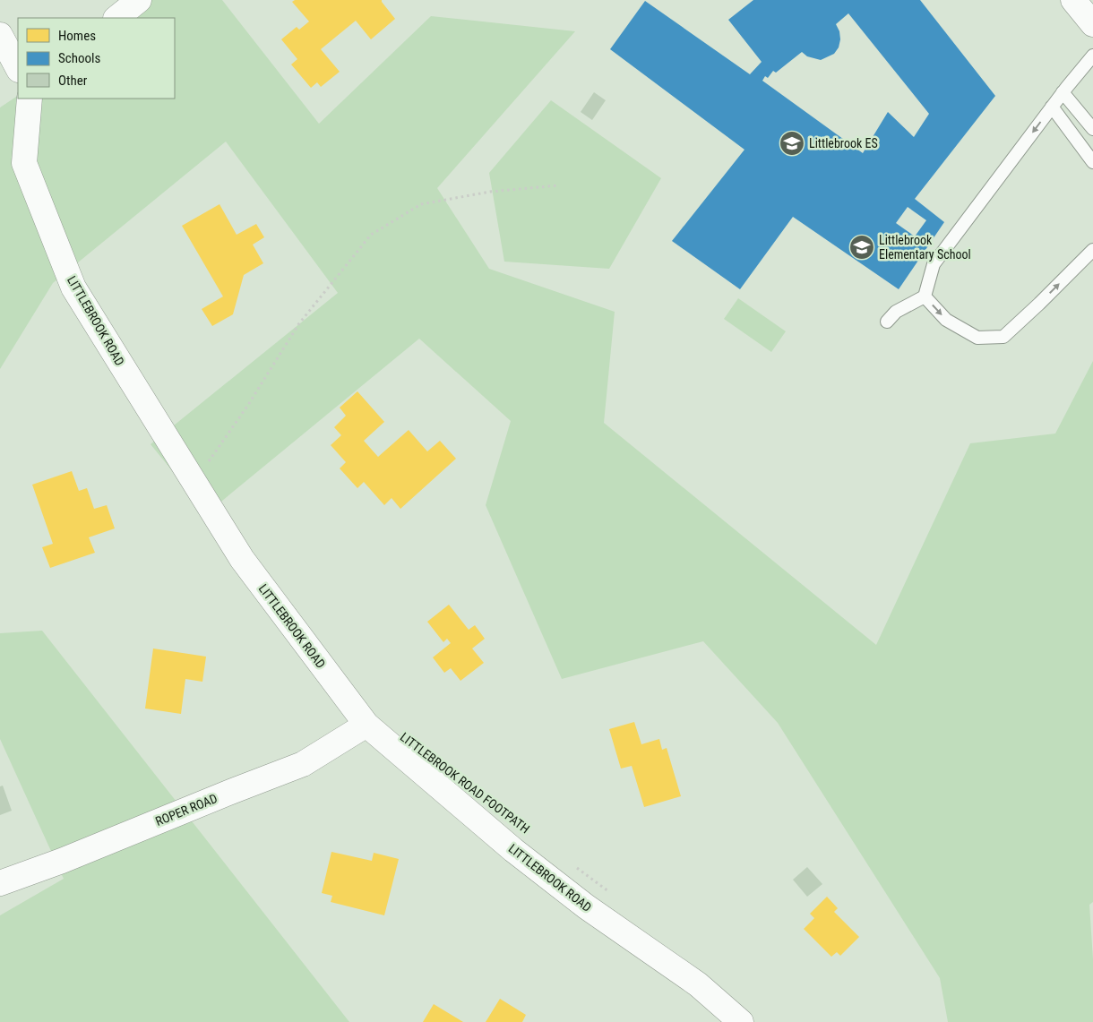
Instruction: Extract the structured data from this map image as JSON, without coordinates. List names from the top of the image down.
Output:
{
  "streets": {
    "street": ["LITTLEBROOK ROAD", "ROPER ROAD"]
  },
  "crossings": [
    ["LITTLEBROOK ROAD", "ROPER ROAD"]
  ],
  "places": {
    "school or university": ["Littlebrook ES", "Littlebrook Elementary School"]
  },
  "legend": ["Homes", "Schools", "Other"]
}
